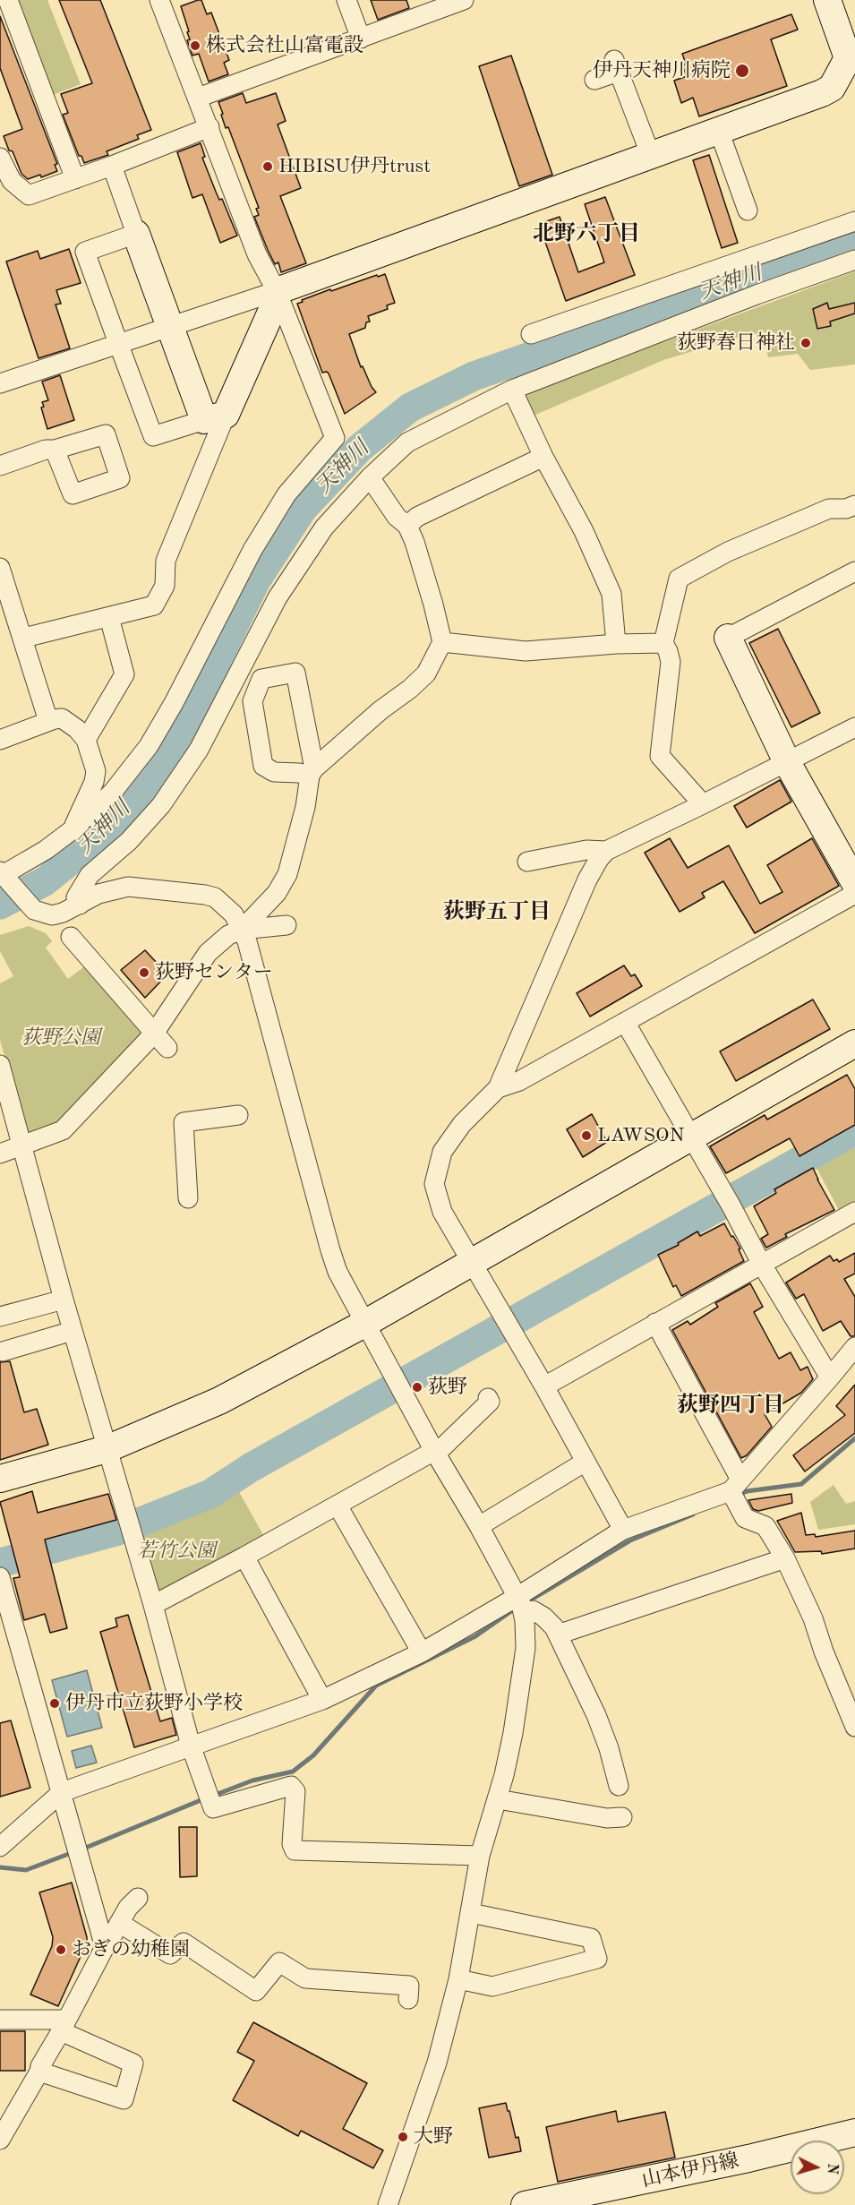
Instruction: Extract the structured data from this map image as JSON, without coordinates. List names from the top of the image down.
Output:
{
  "streets": {
    "street": ["山本伊丹線"]
  },
  "districts": ["北野六丁目", "荻野五丁目", "荻野四丁目"],
  "water": ["天神川"],
  "parks": ["荻野公園", "若竹公園"],
  "places": [
    "株式会社山富電設",
    "伊丹天神川病院",
    "HIBISU伊丹trust",
    "荻野春日神社",
    "荻野センター",
    "LAWSON",
    "荻野",
    "伊丹市立荻野小学校",
    "おぎの幼稚園",
    "大野"
  ],
  "north": "right"
}
